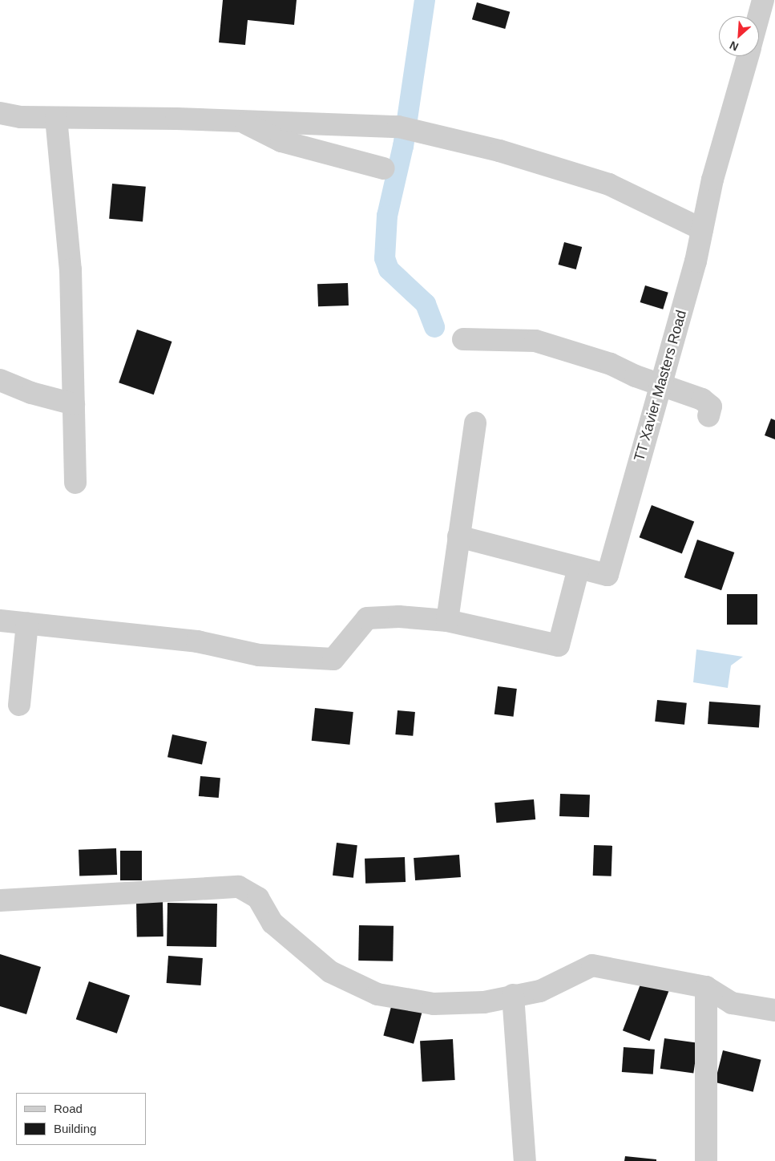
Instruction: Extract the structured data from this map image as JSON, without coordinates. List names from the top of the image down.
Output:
{
  "streets": {
    "street": ["TT Xavier Masters Road"]
  },
  "legend": ["Road", "Building"],
  "north": "bottom left"
}
